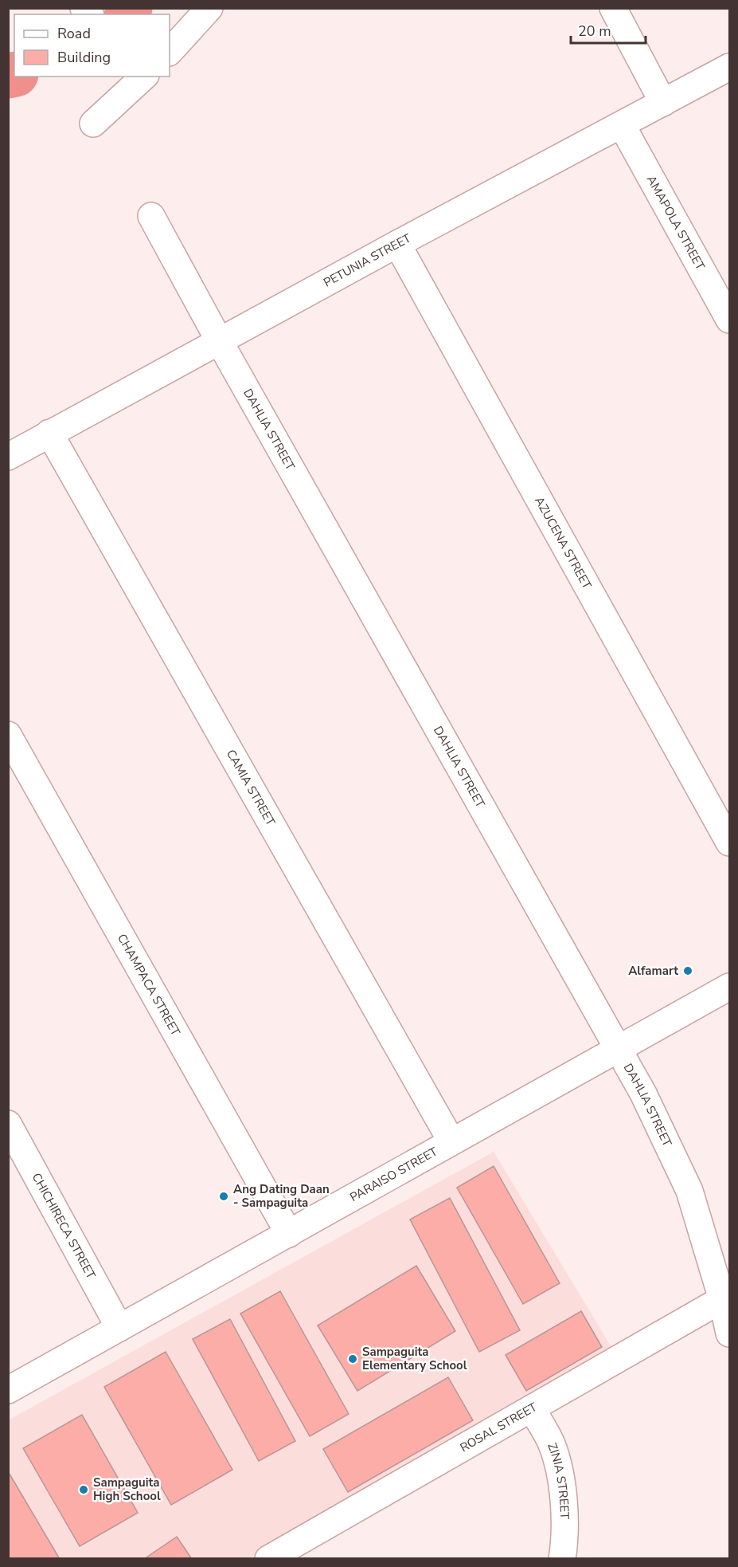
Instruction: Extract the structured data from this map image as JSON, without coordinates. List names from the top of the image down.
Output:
{
  "streets": {
    "street": [
      "AMAPOLA STREET",
      "PETUNIA STREET",
      "DAHLIA STREET",
      "AZUCENA STREET",
      "CAMIA STREET",
      "CHAMPACA STREET",
      "PARAISO STREET",
      "CHICHIRECA STREET",
      "ROSAL STREET",
      "ZINIA STREET"
    ]
  },
  "crossings": [
    ["AMAPOLA STREET", "PETUNIA STREET"],
    ["PETUNIA STREET", "DAHLIA STREET"],
    ["PETUNIA STREET", "AZUCENA STREET"],
    ["PETUNIA STREET", "CAMIA STREET"],
    ["DAHLIA STREET", "PARAISO STREET"],
    ["DAHLIA STREET", "ROSAL STREET"],
    ["CAMIA STREET", "PARAISO STREET"],
    ["CHAMPACA STREET", "PARAISO STREET"],
    ["PARAISO STREET", "CHICHIRECA STREET"],
    ["ROSAL STREET", "ZINIA STREET"]
  ],
  "places": [
    "Alfamart",
    "Ang Dating Daan - Sampaguita",
    "Sampaguita Elementary School",
    "Sampaguita High School"
  ],
  "legend": ["Road", "Building"],
  "scale_bar": "20 m"
}
